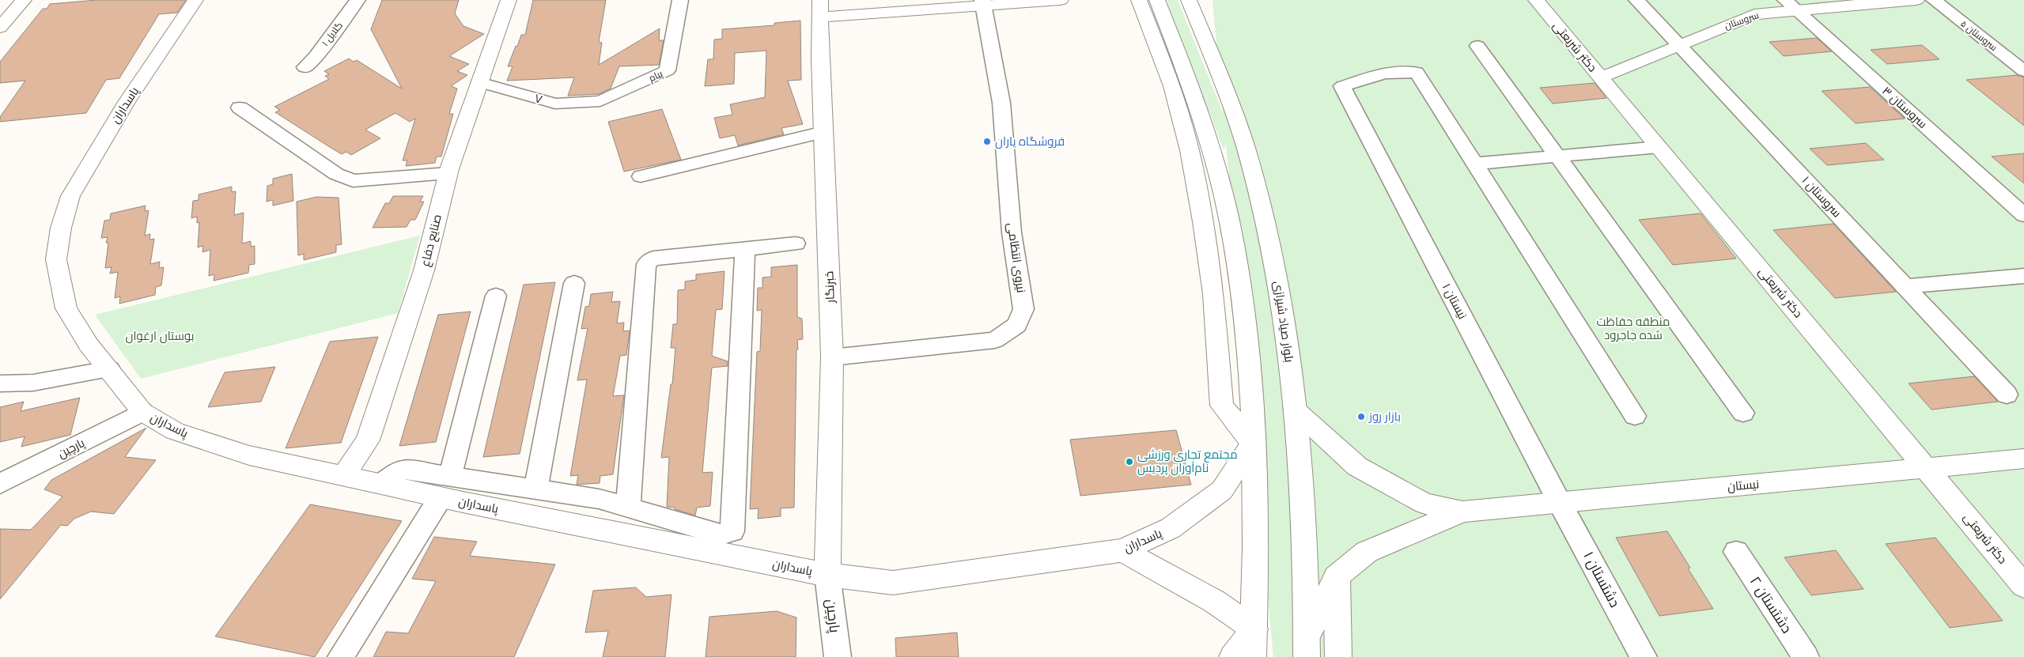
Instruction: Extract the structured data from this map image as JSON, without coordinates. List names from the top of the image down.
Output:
{
  "streets": {
    "street": [
      "سروستان",
      "گلایل ۱",
      "سروستان ۵",
      "دکتر شریعتی",
      "پیام",
      "۷",
      "پاسداران",
      "سروستان ۳",
      "سروستان ۱",
      "صنایع دفاع",
      "نیروی انتظامی",
      "خبرنگار",
      "نیستان ۱",
      "بلوار صیاد شیرازی",
      "پارچین",
      "نیستان",
      "دشتستان ۱",
      "دشتستان ۲"
    ]
  },
  "crossings": [
    ["سروستان", "دکتر شریعتی"],
    ["سروستان", "سروستان ۳"],
    ["سروستان", "سروستان ۱"],
    ["دکتر شریعتی", "نیستان"],
    ["پیام", "۷"],
    ["۷", "صنایع دفاع"],
    ["پاسداران", "صنایع دفاع"],
    ["پاسداران", "خبرنگار"],
    ["پاسداران", "پارچین"],
    ["نیروی انتظامی", "خبرنگار"],
    ["خبرنگار", "پارچین"],
    ["نیستان ۱", "نیستان"],
    ["نیستان ۱", "دشتستان ۱"],
    ["نیستان", "دشتستان ۱"]
  ],
  "parks": ["منطقه حفاظت شده جاجرود", "بوستان ارغوان"],
  "places": ["فروشگاه یاران", "بازار روز", "مجتمع تجاری ورزشی نام‌آوران پردیس"]
}
